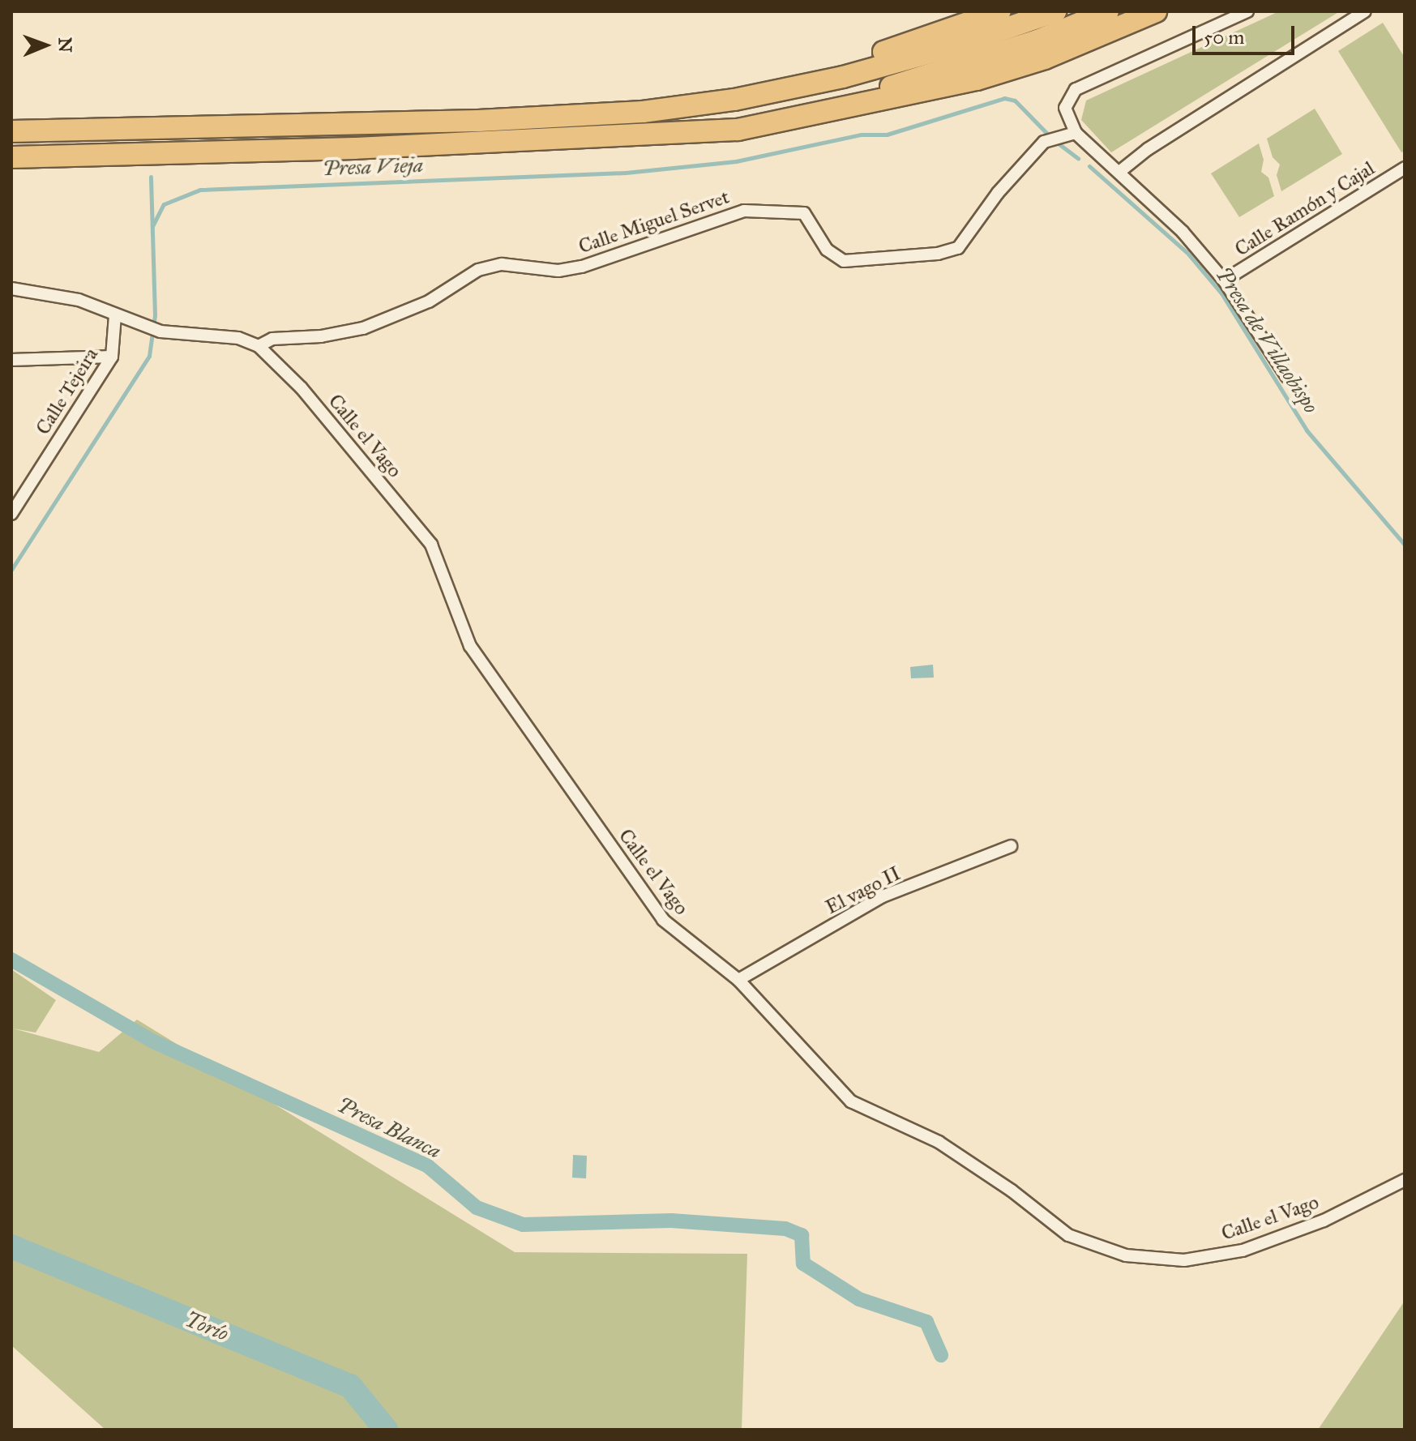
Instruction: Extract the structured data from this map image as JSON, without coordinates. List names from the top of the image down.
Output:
{
  "streets": {
    "street": [
      "Calle Ramón y Cajal",
      "Calle Miguel Servet",
      "Calle Tejeira",
      "Calle el Vago",
      "El vago II"
    ]
  },
  "crossings": [
    ["Calle Miguel Servet", "Calle el Vago"],
    ["Calle Tejeira", "Calle el Vago"],
    ["Calle el Vago", "El vago II"]
  ],
  "water": [
    "Presa Vieja",
    "Presa de Villaobispo",
    "Presa Blanca",
    "Torío"
  ],
  "scale_bar": "50 m",
  "north": "right"
}
